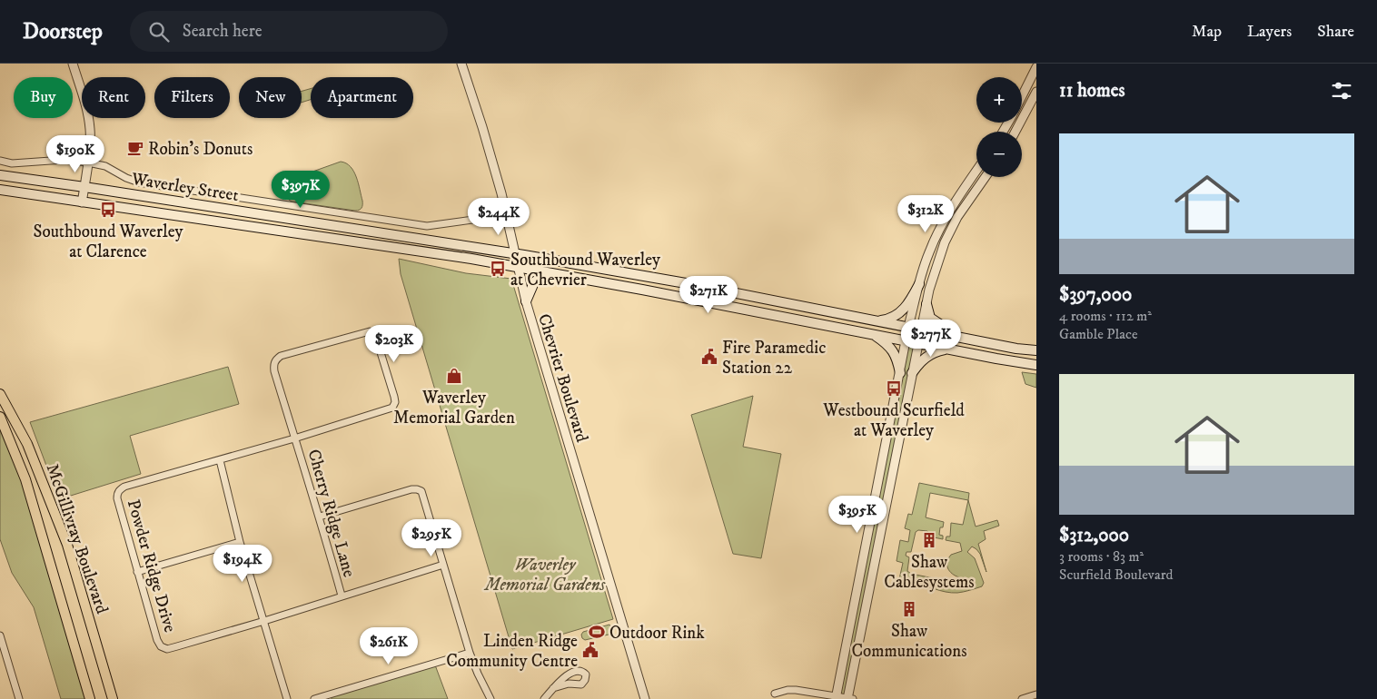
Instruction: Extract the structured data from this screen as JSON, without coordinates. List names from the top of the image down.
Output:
{
  "streets": {
    "main road": ["Waverley Street", "McGillivray Boulevard"],
    "street": ["Chevrier Boulevard", "Cherry Ridge Lane", "Powder Ridge Drive"]
  },
  "crossings": [
    ["Waverley Street", "Chevrier Boulevard"]
  ],
  "parks": ["Waverley Memorial Gardens"],
  "places": {
    "cafe": ["Robin's Donuts"],
    "bus stop": ["Southbound Waverley at Clarence", "Southbound Waverley at Chevrier", "Westbound Scurfield at Waverley"],
    "public building": ["Fire Paramedic Station 22", "Linden Ridge Community Centre"],
    "shop": ["Waverley Memorial Garden"],
    "building": ["Shaw Cablesystems", "Shaw Communications"],
    "sports": ["Outdoor Rink"]
  },
  "page": {
    "header": "Doorstep",
    "search": "Search here",
    "nav": ["Map", "Layers", "Share"],
    "heading": "11 homes",
    "map_buttons": ["+", "−"],
    "chip": [
      "Buy",
      "Rent",
      "Filters",
      "New",
      "Apartment"
    ],
    "list": [
      {
        "name": "$397,000",
        "note": "4 rooms · 112 m² · Gamble Place"
      },
      {
        "name": "$312,000",
        "note": "3 rooms · 83 m² · Scurfield Boulevard"
      }
    ],
    "price": [
      "$190K",
      "$397K",
      "$312K",
      "$244K",
      "$271K",
      "$277K",
      "$203K",
      "$395K",
      "$295K",
      "$194K",
      "$261K"
    ]
  }
}
